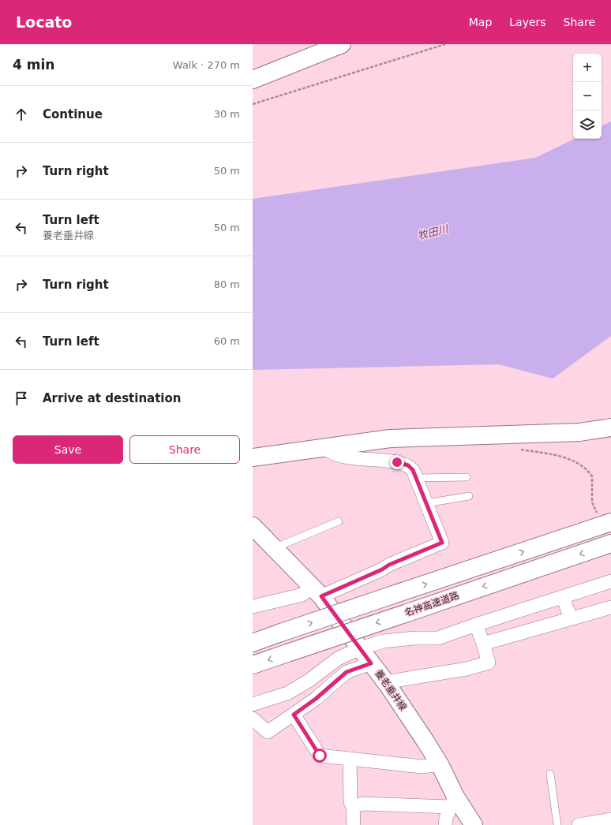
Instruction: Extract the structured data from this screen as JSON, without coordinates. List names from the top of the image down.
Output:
{
  "streets": {
    "main road": ["名神高速道路", "養老垂井線"]
  },
  "water": ["牧田川"],
  "page": {
    "header": "Locato",
    "nav": ["Map", "Layers", "Share"],
    "heading": ["4 min", "Walk · 270 m"],
    "map_buttons": ["+", "−"],
    "list": [
      ["Continue", "30 m"],
      ["Turn right", "50 m"],
      ["Turn left", "養老垂井線", "50 m"],
      ["Turn right", "80 m"],
      ["Turn left", "60 m"],
      "Arrive at destination"
    ],
    "buttons": ["Save", "Share"]
  }
}
